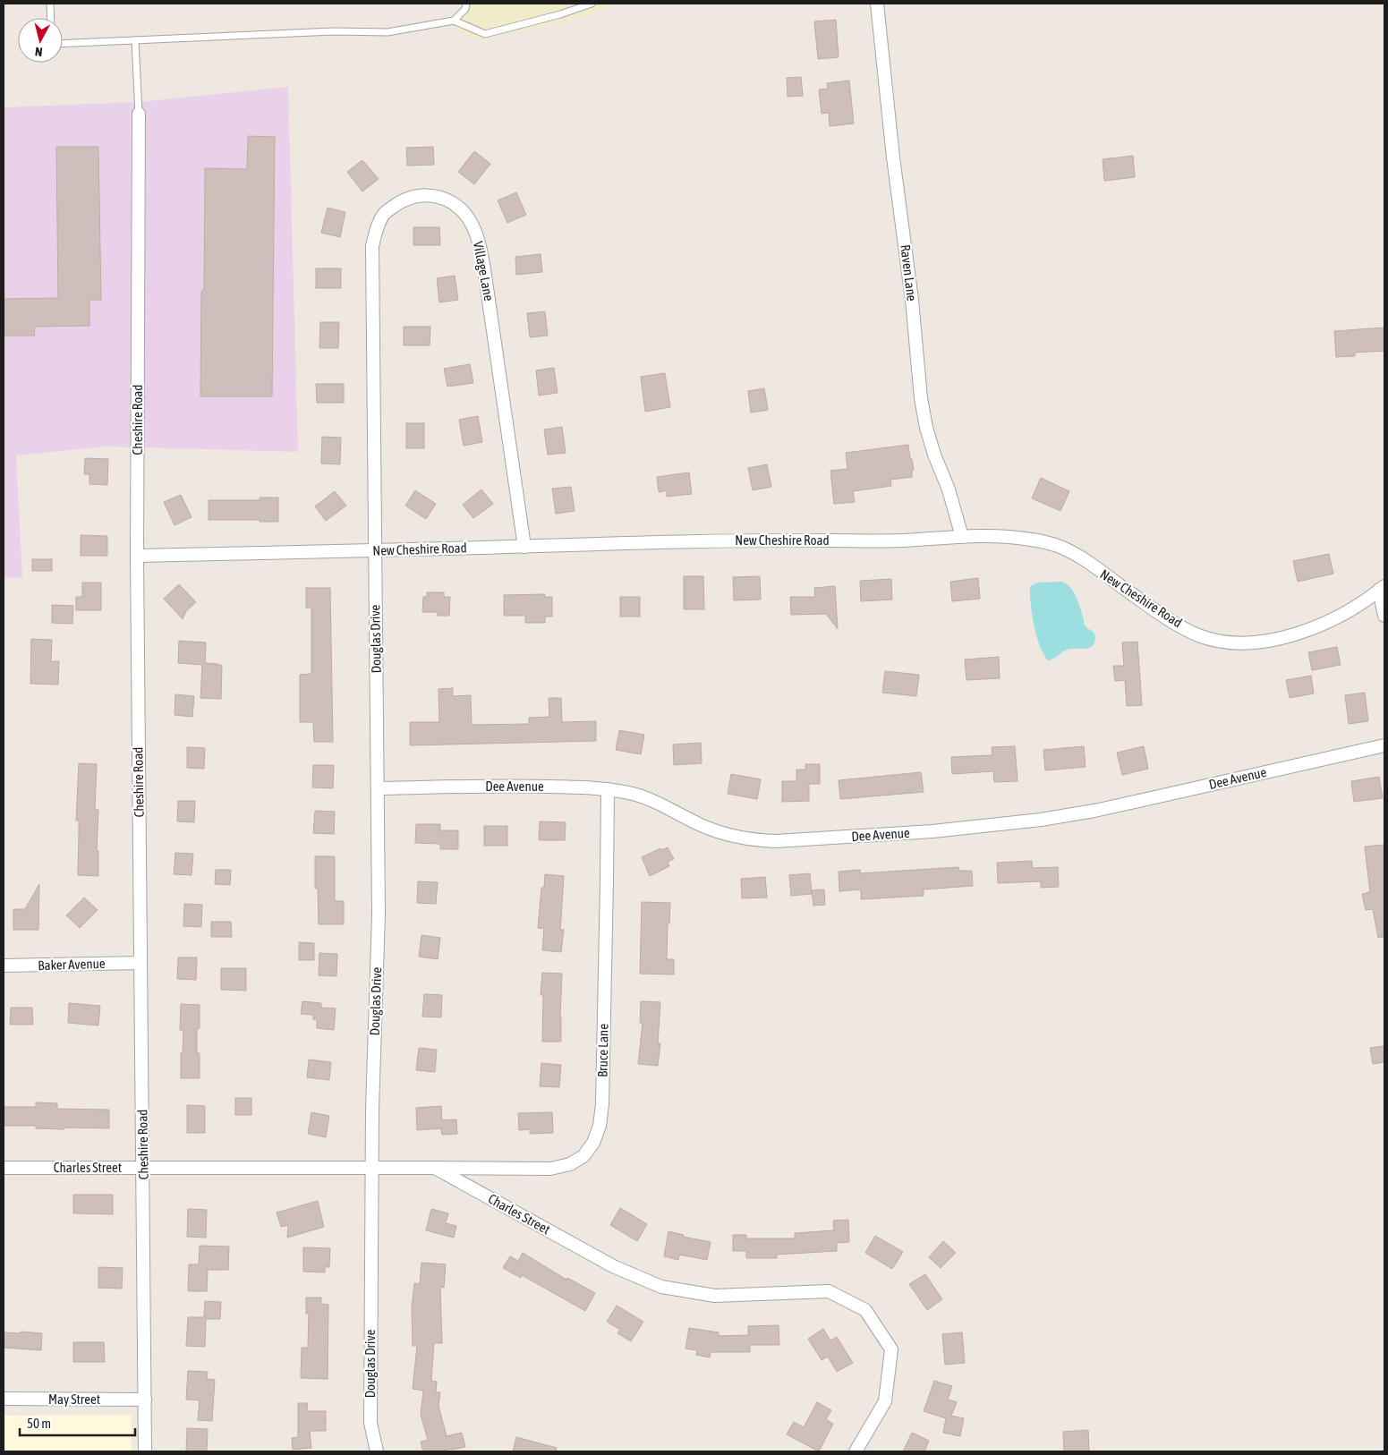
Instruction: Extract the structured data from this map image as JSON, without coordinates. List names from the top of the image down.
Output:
{
  "streets": {
    "street": [
      "Village Lane",
      "Raven Lane",
      "Cheshire Road",
      "New Cheshire Road",
      "Douglas Drive",
      "Dee Avenue",
      "Baker Avenue",
      "Bruce Lane",
      "Charles Street",
      "May Street"
    ]
  },
  "crossings": [
    ["Village Lane", "New Cheshire Road"],
    ["Village Lane", "Douglas Drive"],
    ["Raven Lane", "New Cheshire Road"],
    ["Cheshire Road", "New Cheshire Road"],
    ["Cheshire Road", "Baker Avenue"],
    ["Cheshire Road", "Charles Street"],
    ["Cheshire Road", "May Street"],
    ["New Cheshire Road", "Douglas Drive"],
    ["Douglas Drive", "Dee Avenue"],
    ["Douglas Drive", "Charles Street"],
    ["Dee Avenue", "Bruce Lane"],
    ["Bruce Lane", "Charles Street"]
  ],
  "scale_bar": "50 m",
  "north": "bottom"
}
